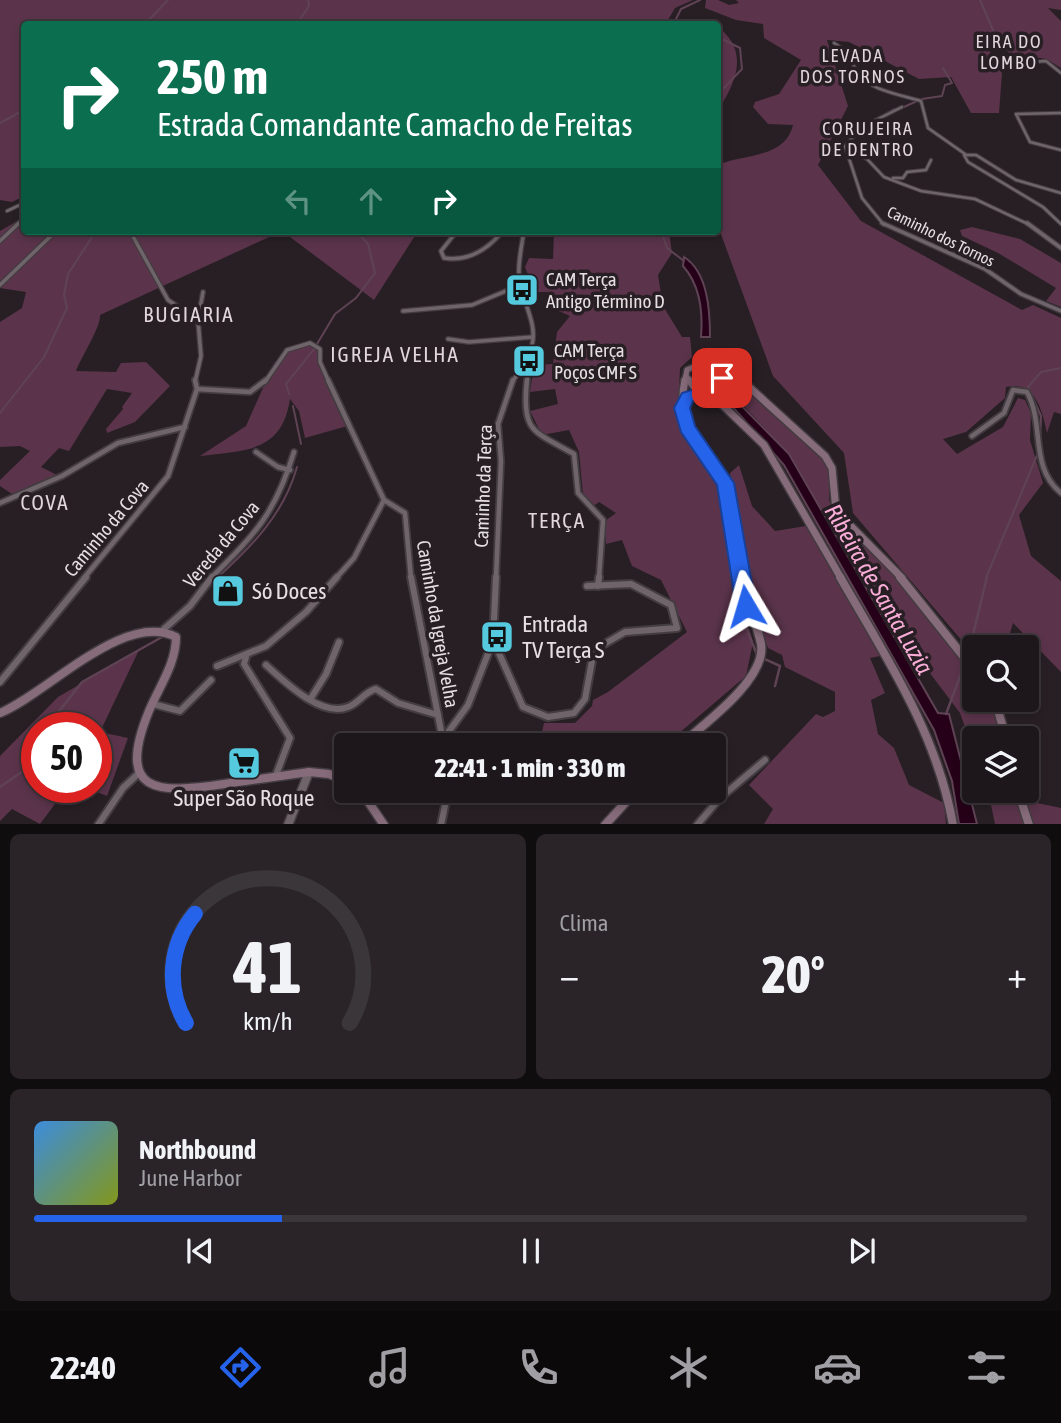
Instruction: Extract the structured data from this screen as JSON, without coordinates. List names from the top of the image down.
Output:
{
  "streets": {
    "street": [
      "Caminho dos Tornos",
      "Caminho da Terça",
      "Caminho da Cova",
      "Vereda da Cova",
      "Caminho da Igreja Velha"
    ]
  },
  "crossings": [
    ["Caminho da Cova", "Caminho da Igreja Velha"]
  ],
  "districts": [
    "EIRA DO LOMBO",
    "LEVADA DOS TORNOS",
    "CORUJEIRA DE DENTRO",
    "BUGIARIA",
    "IGREJA VELHA",
    "COVA",
    "TERÇA"
  ],
  "water": ["Ribeira de Santa Luzia"],
  "places": {
    "bus stop": ["CAM Terça Antigo Término D", "CAM Terça Poços CMF S", "Entrada TV Terça S"],
    "shop": ["Só Doces"],
    "supermarket": ["Super São Roque"]
  },
  "page": {
    "turn": ["250 m", "Estrada Comandante Camacho de Freitas"],
    "limit": "50",
    "trip": "22:41 · 1 min · 330 m",
    "tile": "Clima",
    "heat": ["−", "20°", "+"],
    "song": ["Northbound", "June Harbor"],
    "tabs": "22:40",
    "gauge": ["41", "km/h"]
  }
}
